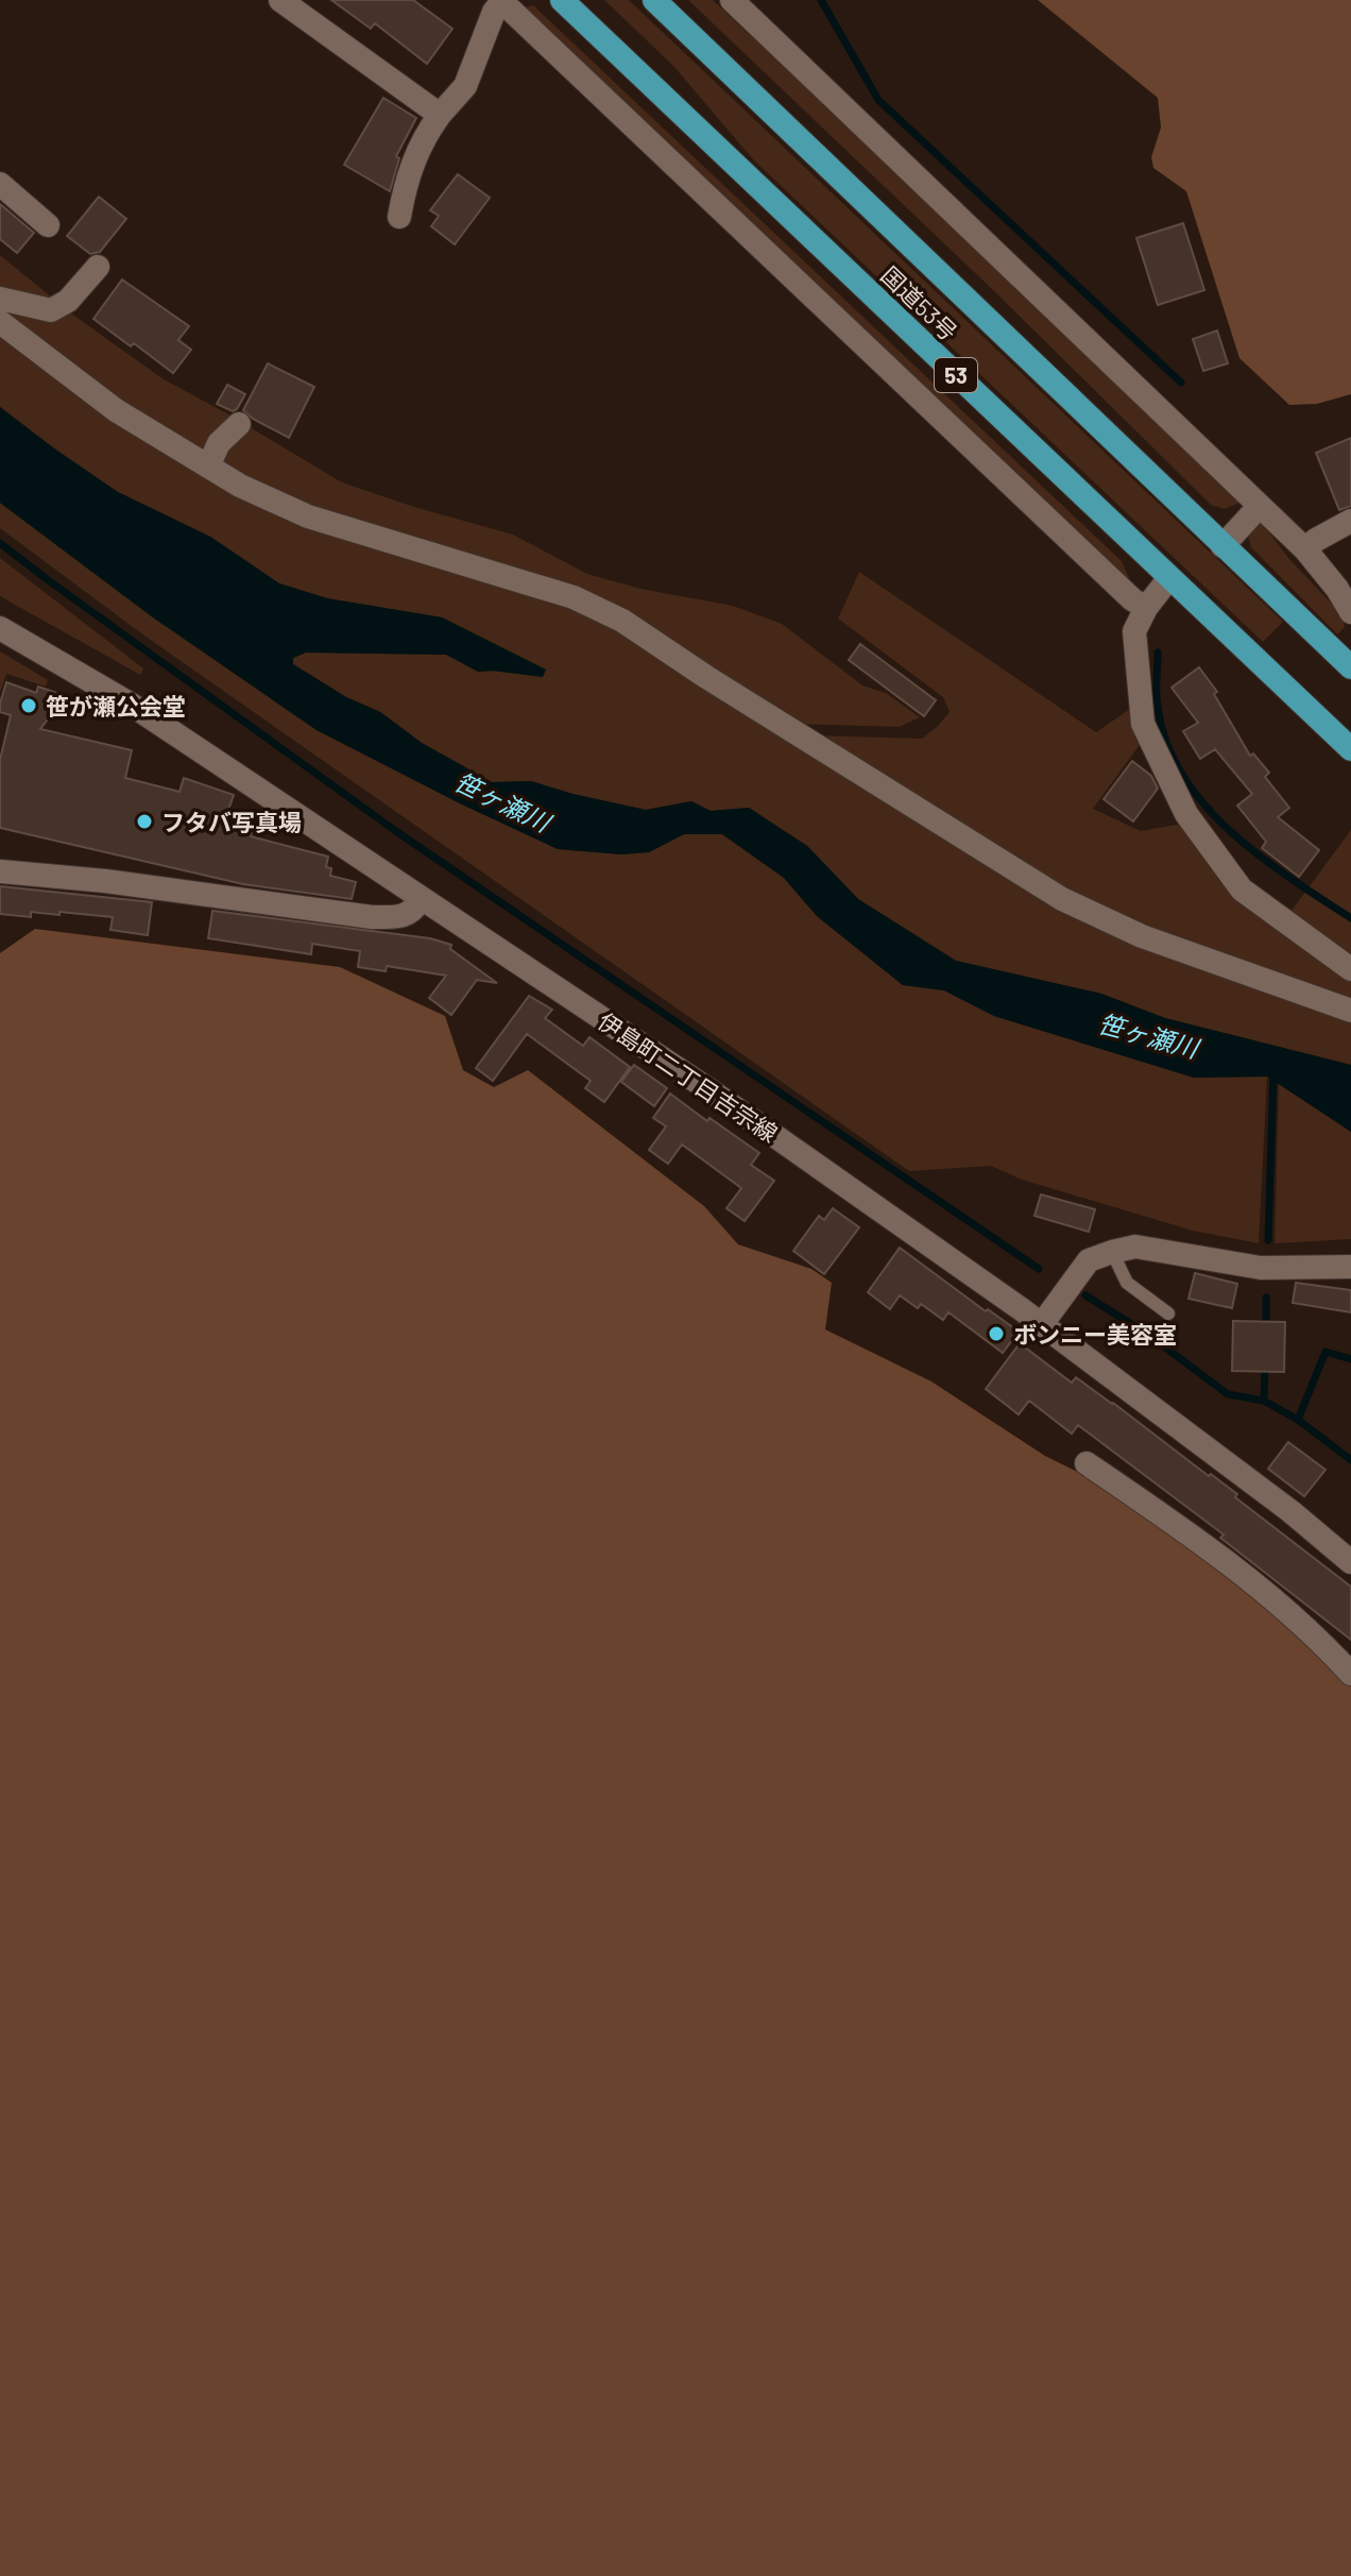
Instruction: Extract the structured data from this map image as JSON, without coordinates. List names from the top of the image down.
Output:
{
  "streets": {
    "highway": ["国道53号", "53"],
    "street": ["伊島町二丁目吉宗線"]
  },
  "water": ["笹ヶ瀬川"],
  "places": ["笹が瀬公会堂", "フタバ写真場", "ボンニー美容室"]
}
